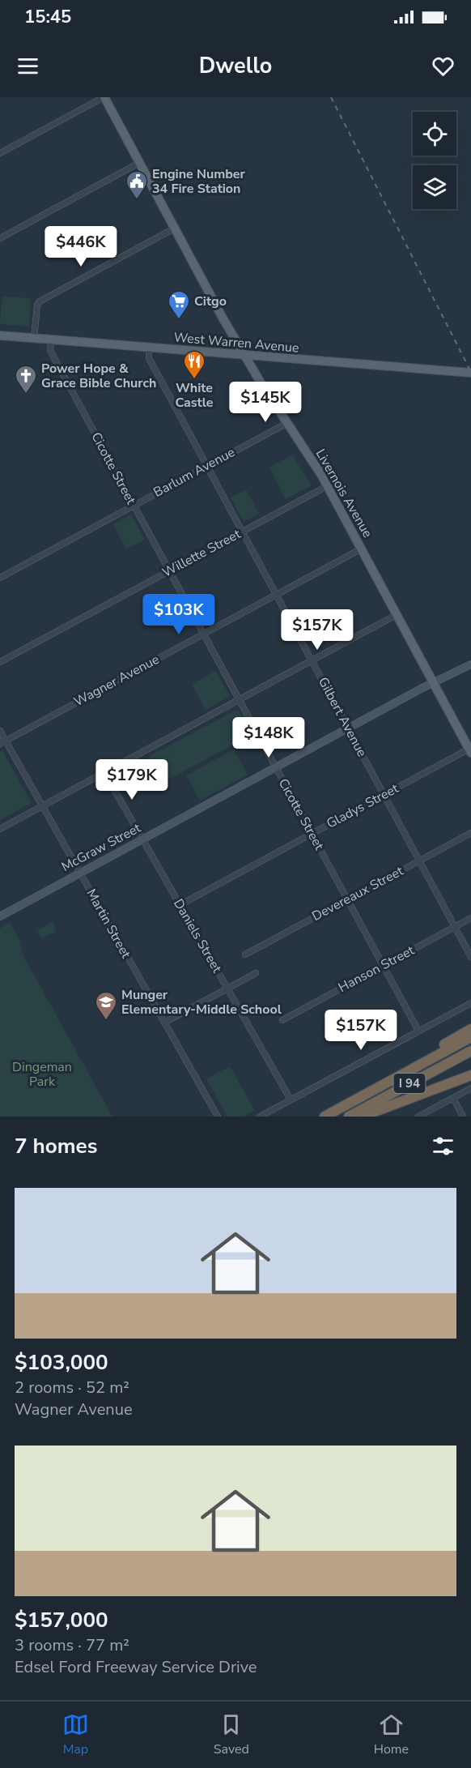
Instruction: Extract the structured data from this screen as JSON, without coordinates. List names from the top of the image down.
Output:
{
  "streets": {
    "highway": ["I 94"],
    "main road": ["West Warren Avenue", "Livernois Avenue"],
    "street": [
      "Cicotte Street",
      "Barlum Avenue",
      "Willette Street",
      "Wagner Avenue",
      "Gilbert Avenue",
      "Gladys Street",
      "McGraw Street",
      "Devereaux Street",
      "Martin Street",
      "Daniels Street",
      "Hanson Street"
    ]
  },
  "crossings": [
    ["West Warren Avenue", "Cicotte Street"],
    ["West Warren Avenue", "Livernois Avenue"],
    ["West Warren Avenue", "Gilbert Avenue"],
    ["Cicotte Street", "Barlum Avenue"],
    ["Cicotte Street", "Willette Street"],
    ["Cicotte Street", "Wagner Avenue"],
    ["Cicotte Street", "Gladys Street"],
    ["Cicotte Street", "McGraw Street"],
    ["Cicotte Street", "Devereaux Street"],
    ["Cicotte Street", "Hanson Street"],
    ["Barlum Avenue", "Livernois Avenue"],
    ["Barlum Avenue", "Gilbert Avenue"],
    ["Livernois Avenue", "Willette Street"],
    ["Livernois Avenue", "Wagner Avenue"],
    ["Livernois Avenue", "Gladys Street"],
    ["Livernois Avenue", "McGraw Street"],
    ["Willette Street", "Gilbert Avenue"],
    ["Wagner Avenue", "Gilbert Avenue"],
    ["Wagner Avenue", "Martin Street"],
    ["Gilbert Avenue", "Gladys Street"],
    ["Gilbert Avenue", "McGraw Street"],
    ["Gilbert Avenue", "Devereaux Street"],
    ["Gilbert Avenue", "Hanson Street"],
    ["Gladys Street", "Daniels Street"],
    ["McGraw Street", "Martin Street"],
    ["McGraw Street", "Daniels Street"]
  ],
  "parks": ["Dingeman Park"],
  "places": {
    "public building": ["Engine Number 34 Fire Station"],
    "supermarket": ["Citgo"],
    "restaurant": ["White Castle"],
    "church": ["Power Hope & Grace Bible Church"],
    "school or university": ["Munger Elementary-Middle School"]
  },
  "page": {
    "status": "15:45",
    "header": "Dwello",
    "price": [
      "$446K",
      "$145K",
      "$103K",
      "$157K",
      "$148K",
      "$179K",
      "$157K"
    ],
    "heading": "7 homes",
    "list": [
      {
        "name": "$103,000",
        "note": "2 rooms · 52 m² · Wagner Avenue"
      },
      {
        "name": "$157,000",
        "note": "3 rooms · 77 m² · Edsel Ford Freeway Service Drive"
      }
    ],
    "tabs": ["Map", "Saved", "Home"]
  }
}
